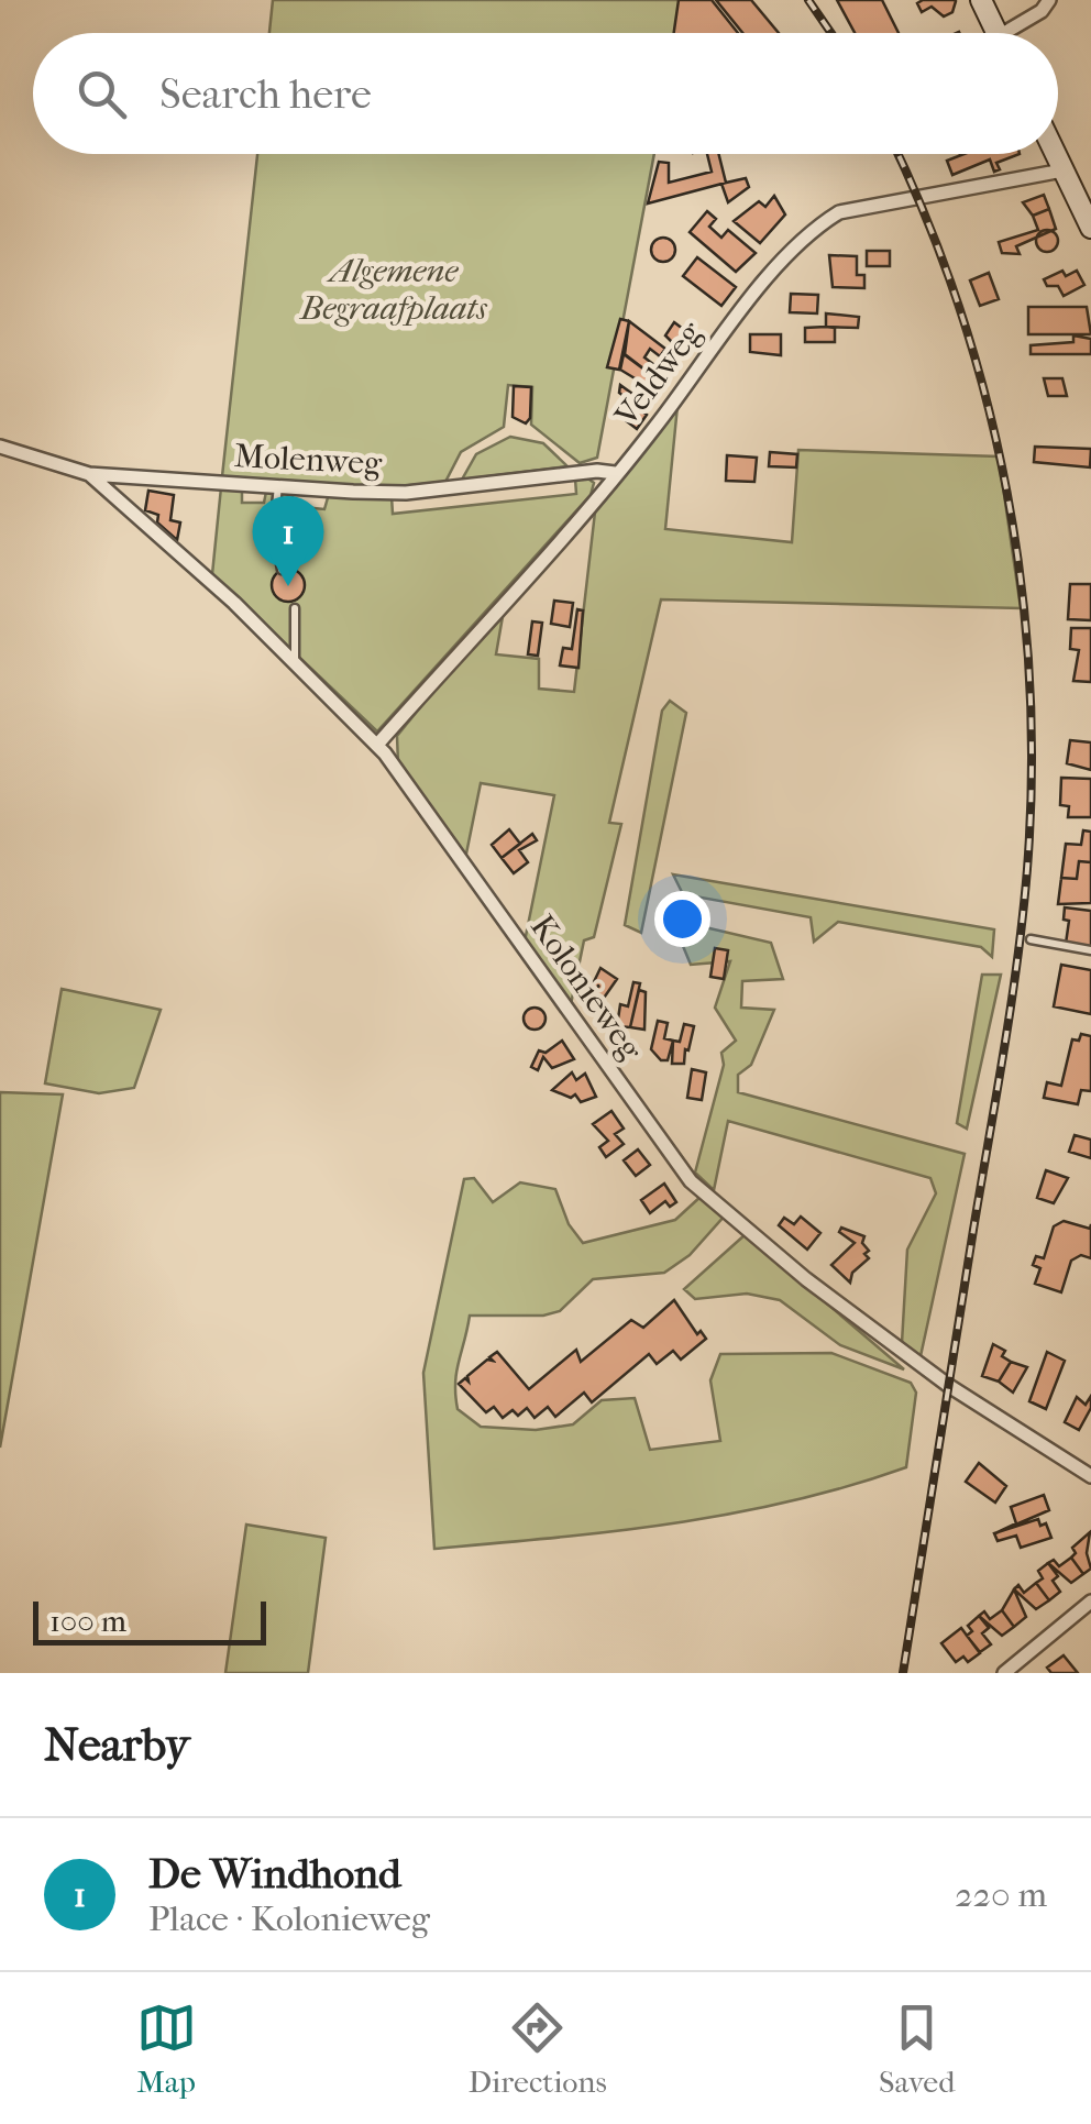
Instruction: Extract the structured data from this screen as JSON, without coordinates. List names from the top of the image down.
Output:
{
  "streets": {
    "street": ["Veldweg", "Molenweg", "Kolonieweg"]
  },
  "crossings": [
    ["Veldweg", "Molenweg"],
    ["Veldweg", "Kolonieweg"],
    ["Molenweg", "Kolonieweg"]
  ],
  "parks": ["Algemene Begraafplaats"],
  "scale_bar": "100 m",
  "page": {
    "search": "Search here",
    "pins": "1",
    "scale": "100 m",
    "heading": "Nearby",
    "list": [
      {
        "mark": "1",
        "name": "De Windhond",
        "note": "Place · Kolonieweg",
        "value": "220 m"
      }
    ],
    "nav": ["Map", "Directions", "Saved"]
  }
}
